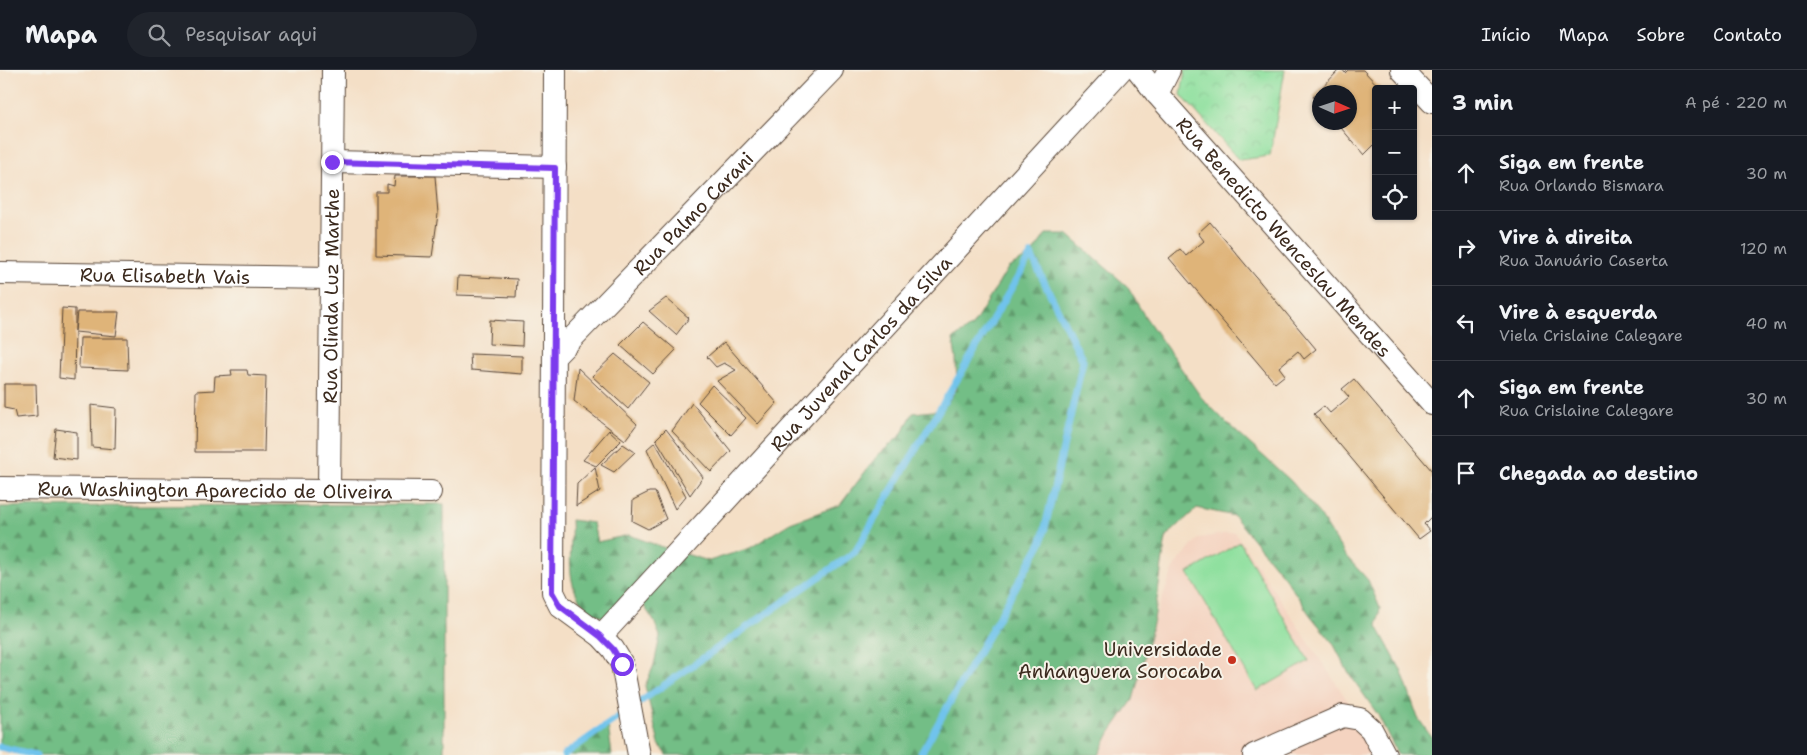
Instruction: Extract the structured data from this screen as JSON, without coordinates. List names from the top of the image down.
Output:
{
  "streets": {
    "street": [
      "Rua Palmo Carani",
      "Rua Benedicto Wenceslau Mendes",
      "Rua Elisabeth Vais",
      "Rua Olinda Luz Marthe",
      "Rua Juvenal Carlos da Silva",
      "Rua Washington Aparecido de Oliveira"
    ]
  },
  "crossings": [
    ["Rua Elisabeth Vais", "Rua Olinda Luz Marthe"],
    ["Rua Olinda Luz Marthe", "Rua Washington Aparecido de Oliveira"]
  ],
  "places": ["Universidade Anhanguera Sorocaba"],
  "north": "right",
  "page": {
    "header": "Mapa",
    "search": "Pesquisar aqui",
    "nav": [
      "Início",
      "Mapa",
      "Sobre",
      "Contato"
    ],
    "heading": ["3 min", "A pé · 220 m"],
    "map_buttons": ["+", "−"],
    "list": [
      ["Siga em frente", "Rua Orlando Bismara", "30 m"],
      ["Vire à direita", "Rua Januário Caserta", "120 m"],
      ["Vire à esquerda", "Viela Crislaine Calegare", "40 m"],
      ["Siga em frente", "Rua Crislaine Calegare", "30 m"],
      "Chegada ao destino"
    ]
  }
}
